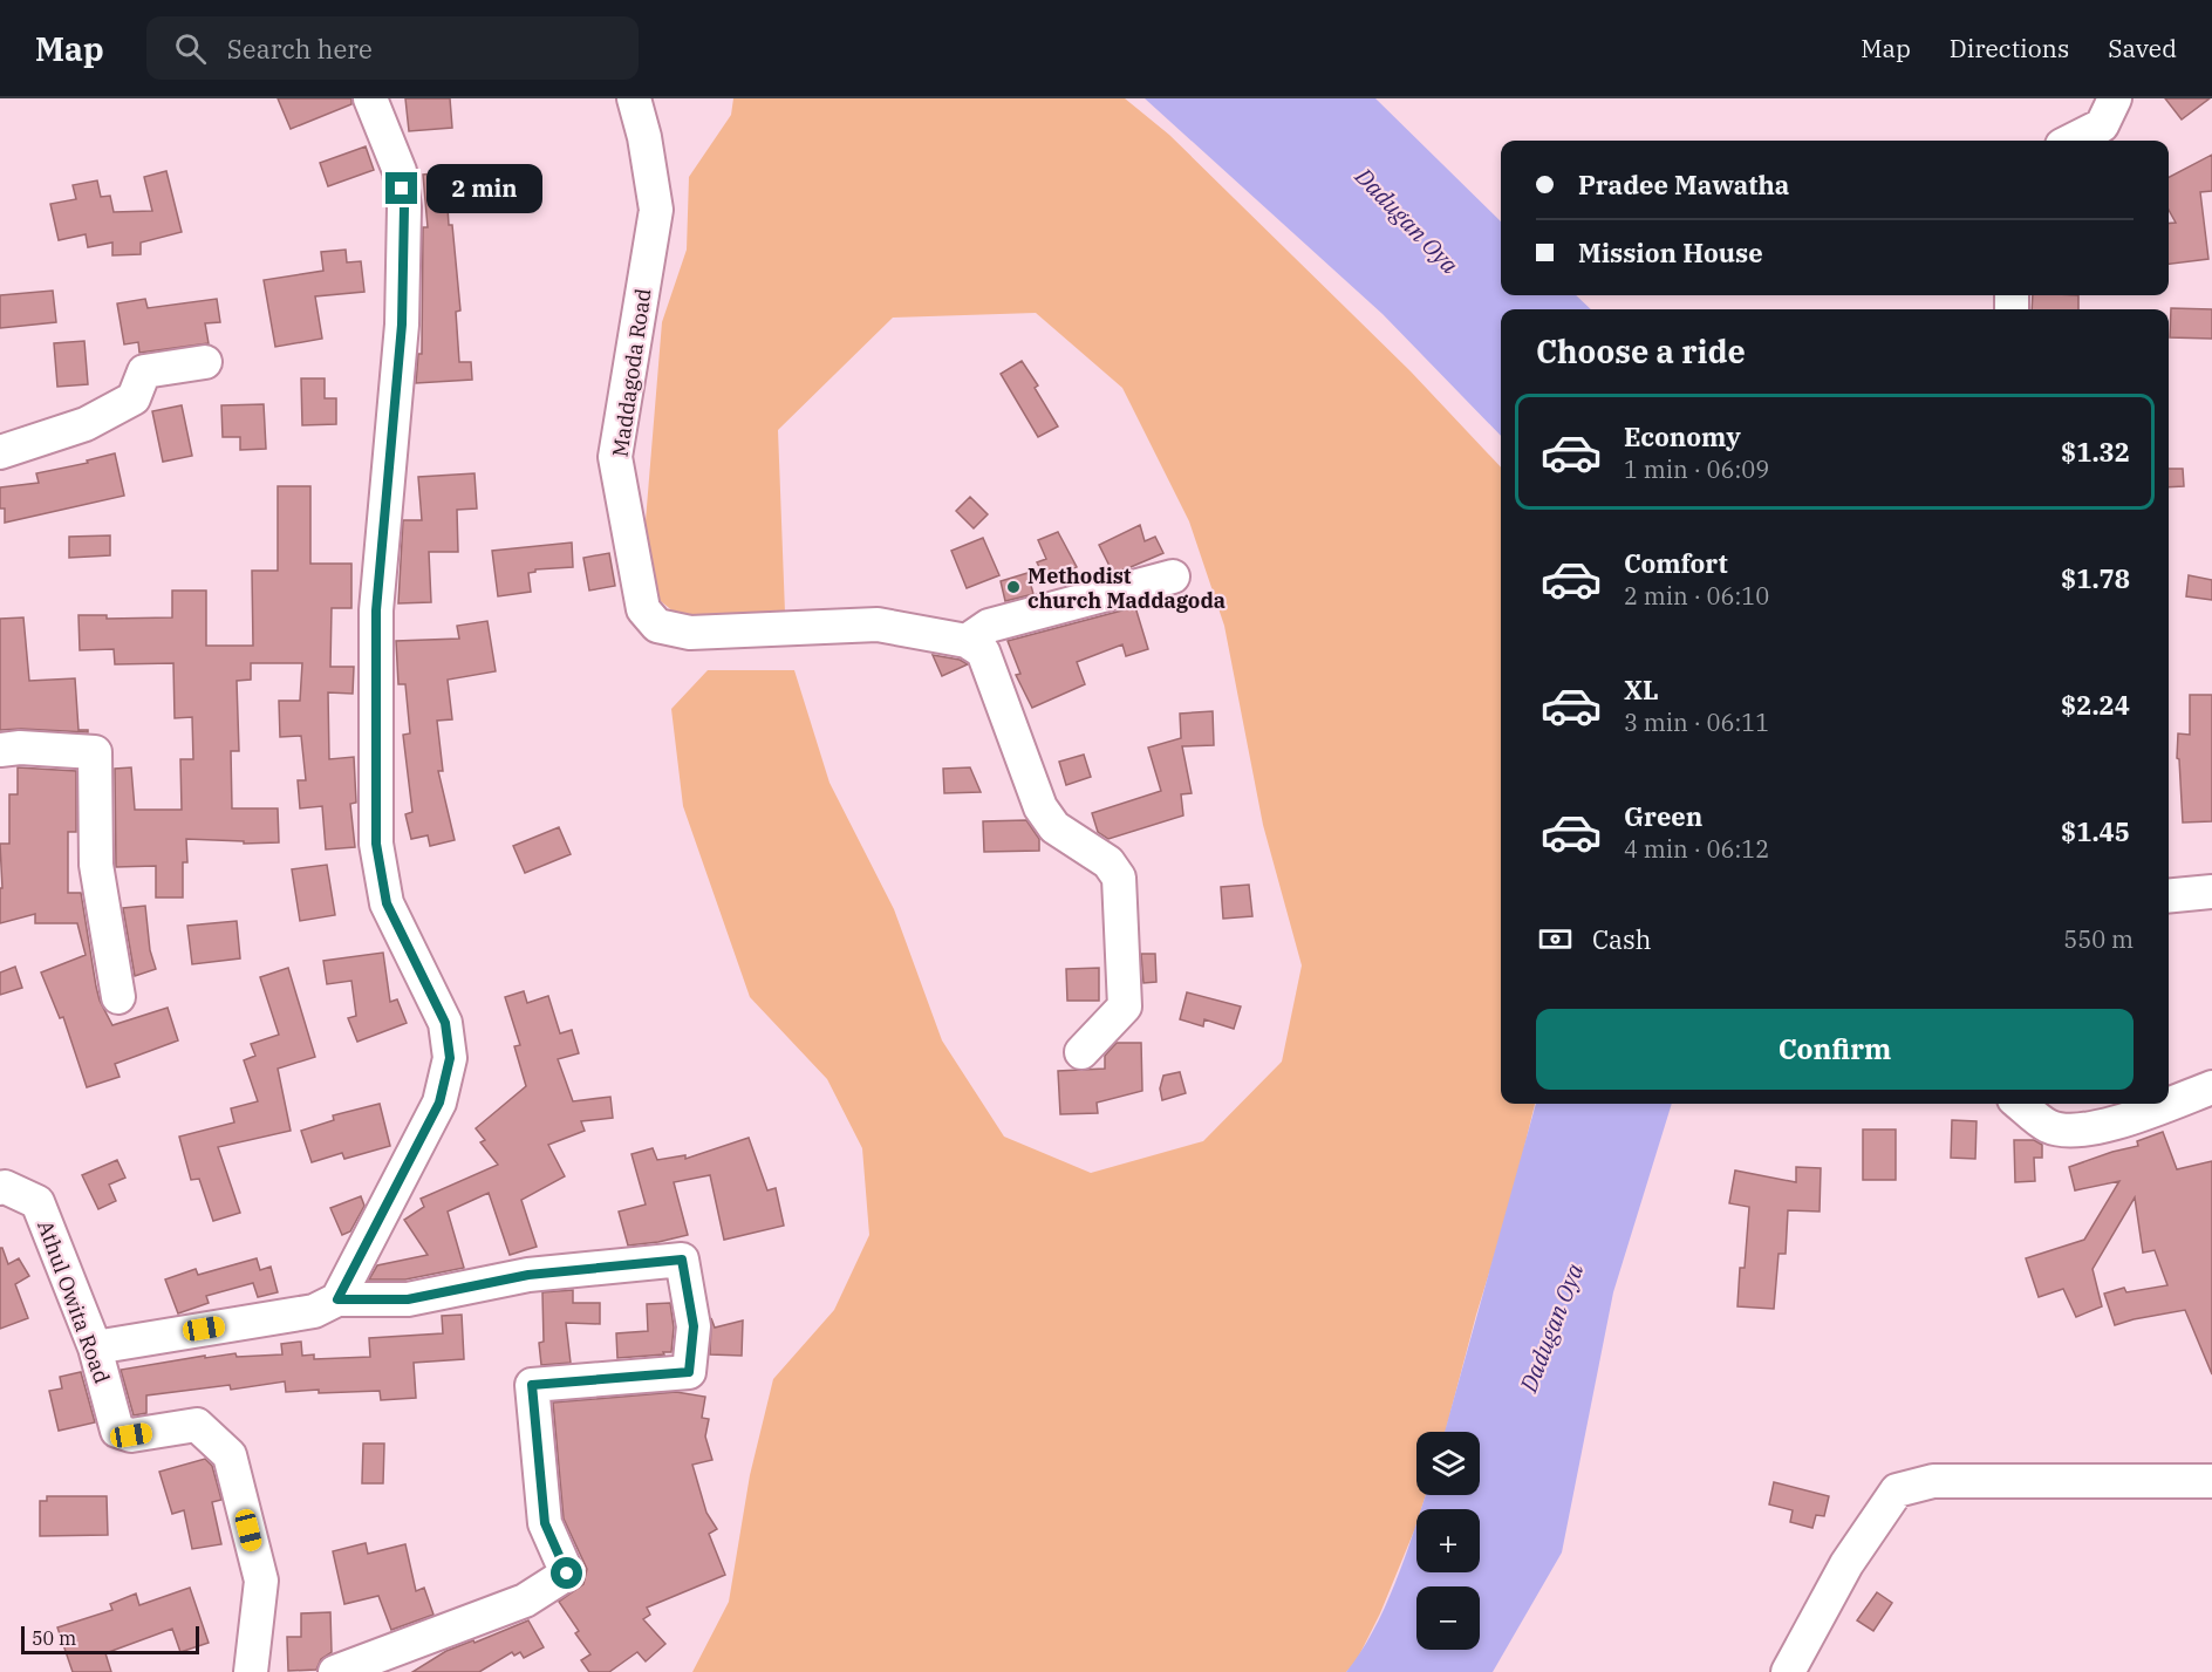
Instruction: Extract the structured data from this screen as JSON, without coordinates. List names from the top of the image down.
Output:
{
  "streets": {
    "street": ["Maddagoda Road", "Athul Owita Road"]
  },
  "water": ["Dadugan Oya"],
  "places": ["Methodist church Maddagoda"],
  "scale_bar": "50 m",
  "page": {
    "header": "Map",
    "search": "Search here",
    "nav": ["Map", "Directions", "Saved"],
    "banner": ["Pradee Mawatha", "Mission House"],
    "bubble": "2 min",
    "heading": "Choose a ride",
    "list": [
      {
        "name": "Economy",
        "note": "1 min · 06:09",
        "value": "$1.32"
      },
      {
        "name": "Comfort",
        "note": "2 min · 06:10",
        "value": "$1.78"
      },
      {
        "name": "XL",
        "note": "3 min · 06:11",
        "value": "$2.24"
      },
      {
        "name": "Green",
        "note": "4 min · 06:12",
        "value": "$1.45"
      }
    ],
    "pay": ["Cash", "550 m"],
    "buttons": "Confirm",
    "map_buttons": ["+", "−"],
    "scale": "50 m"
  }
}
